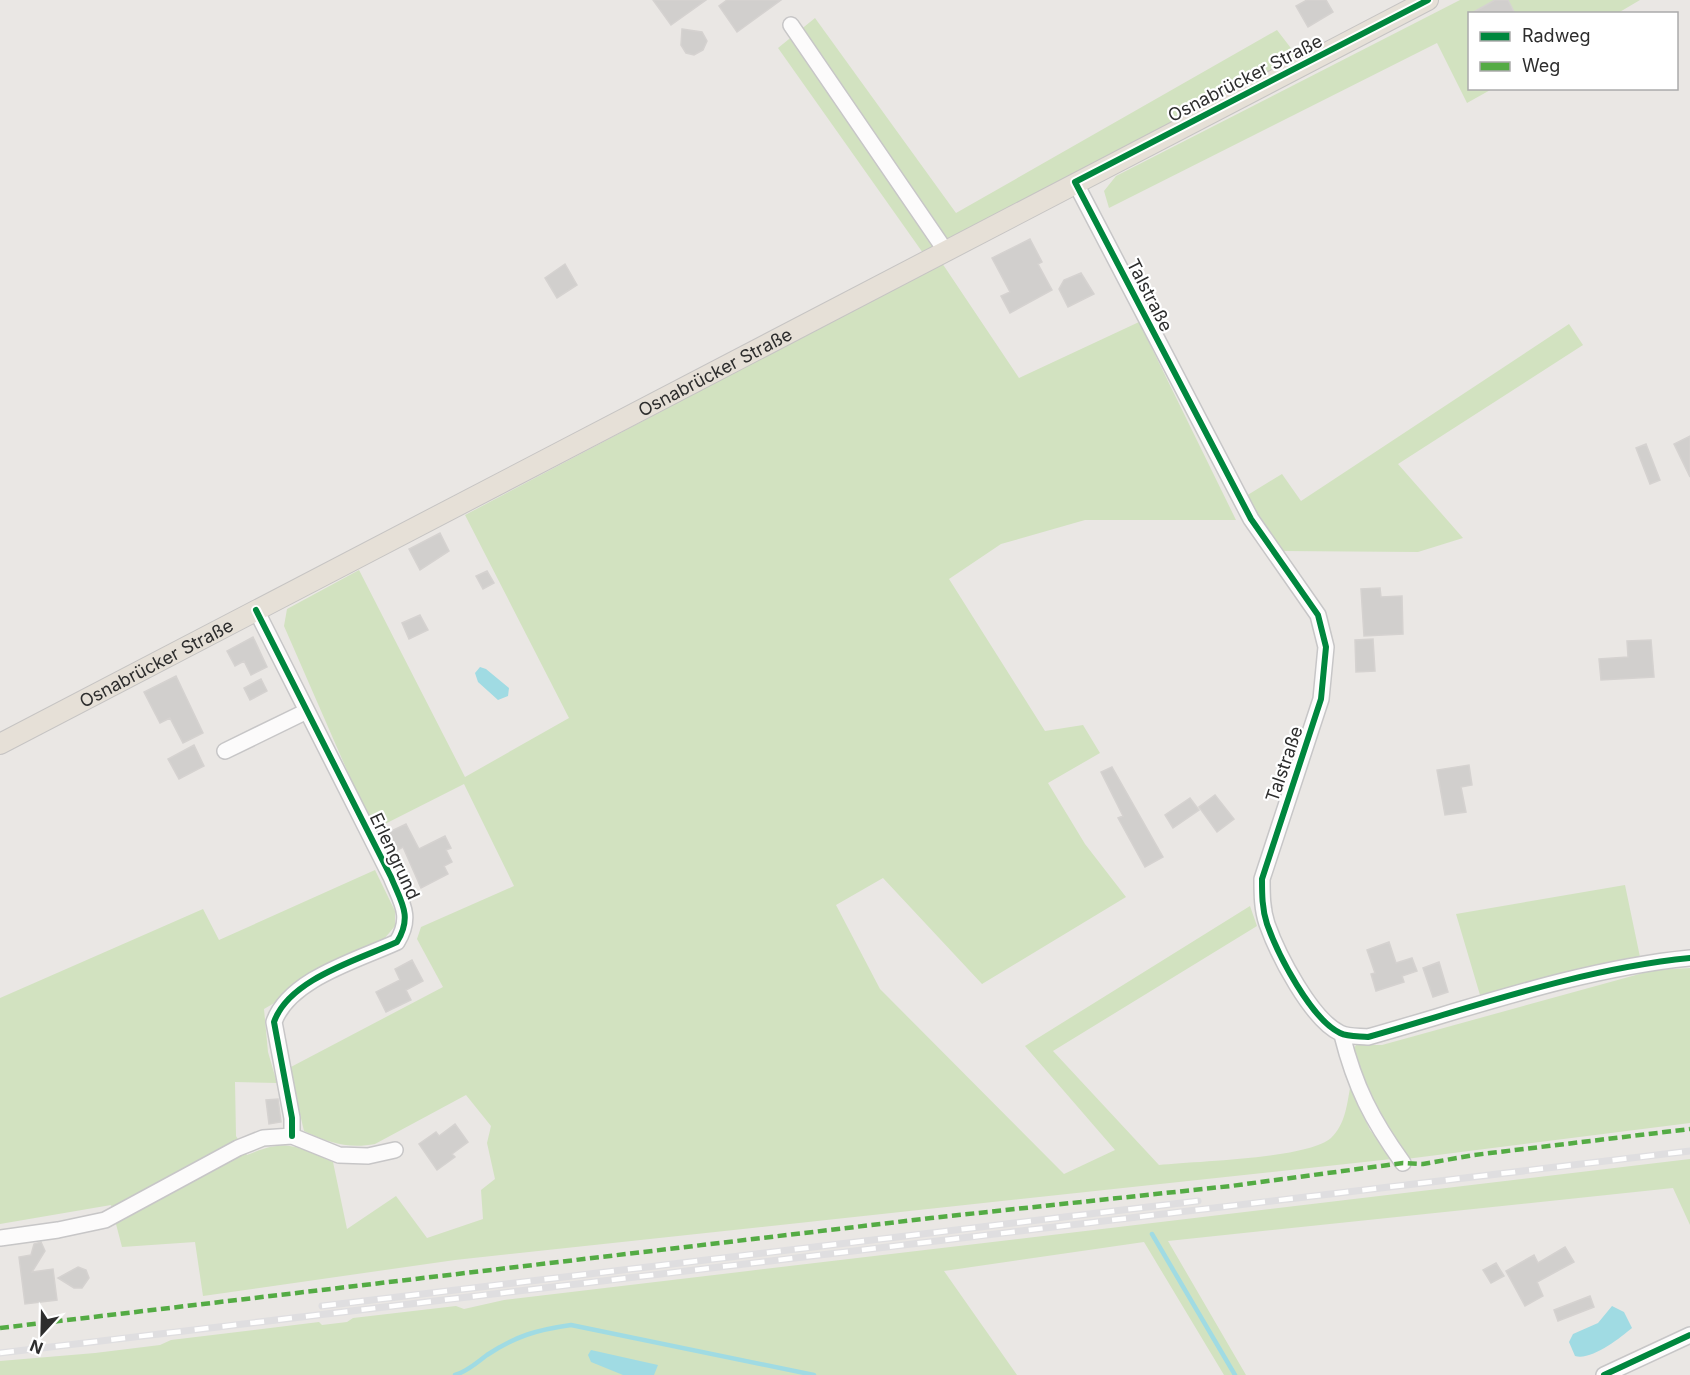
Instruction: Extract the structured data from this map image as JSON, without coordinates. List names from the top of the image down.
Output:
{
  "streets": {
    "main road": ["Osnabrücker Straße"],
    "street": ["Talstraße", "Erlengrund"]
  },
  "crossings": [
    ["Osnabrücker Straße", "Talstraße"],
    ["Osnabrücker Straße", "Erlengrund"]
  ],
  "legend": ["Radweg", "Weg"],
  "north": "bottom"
}
